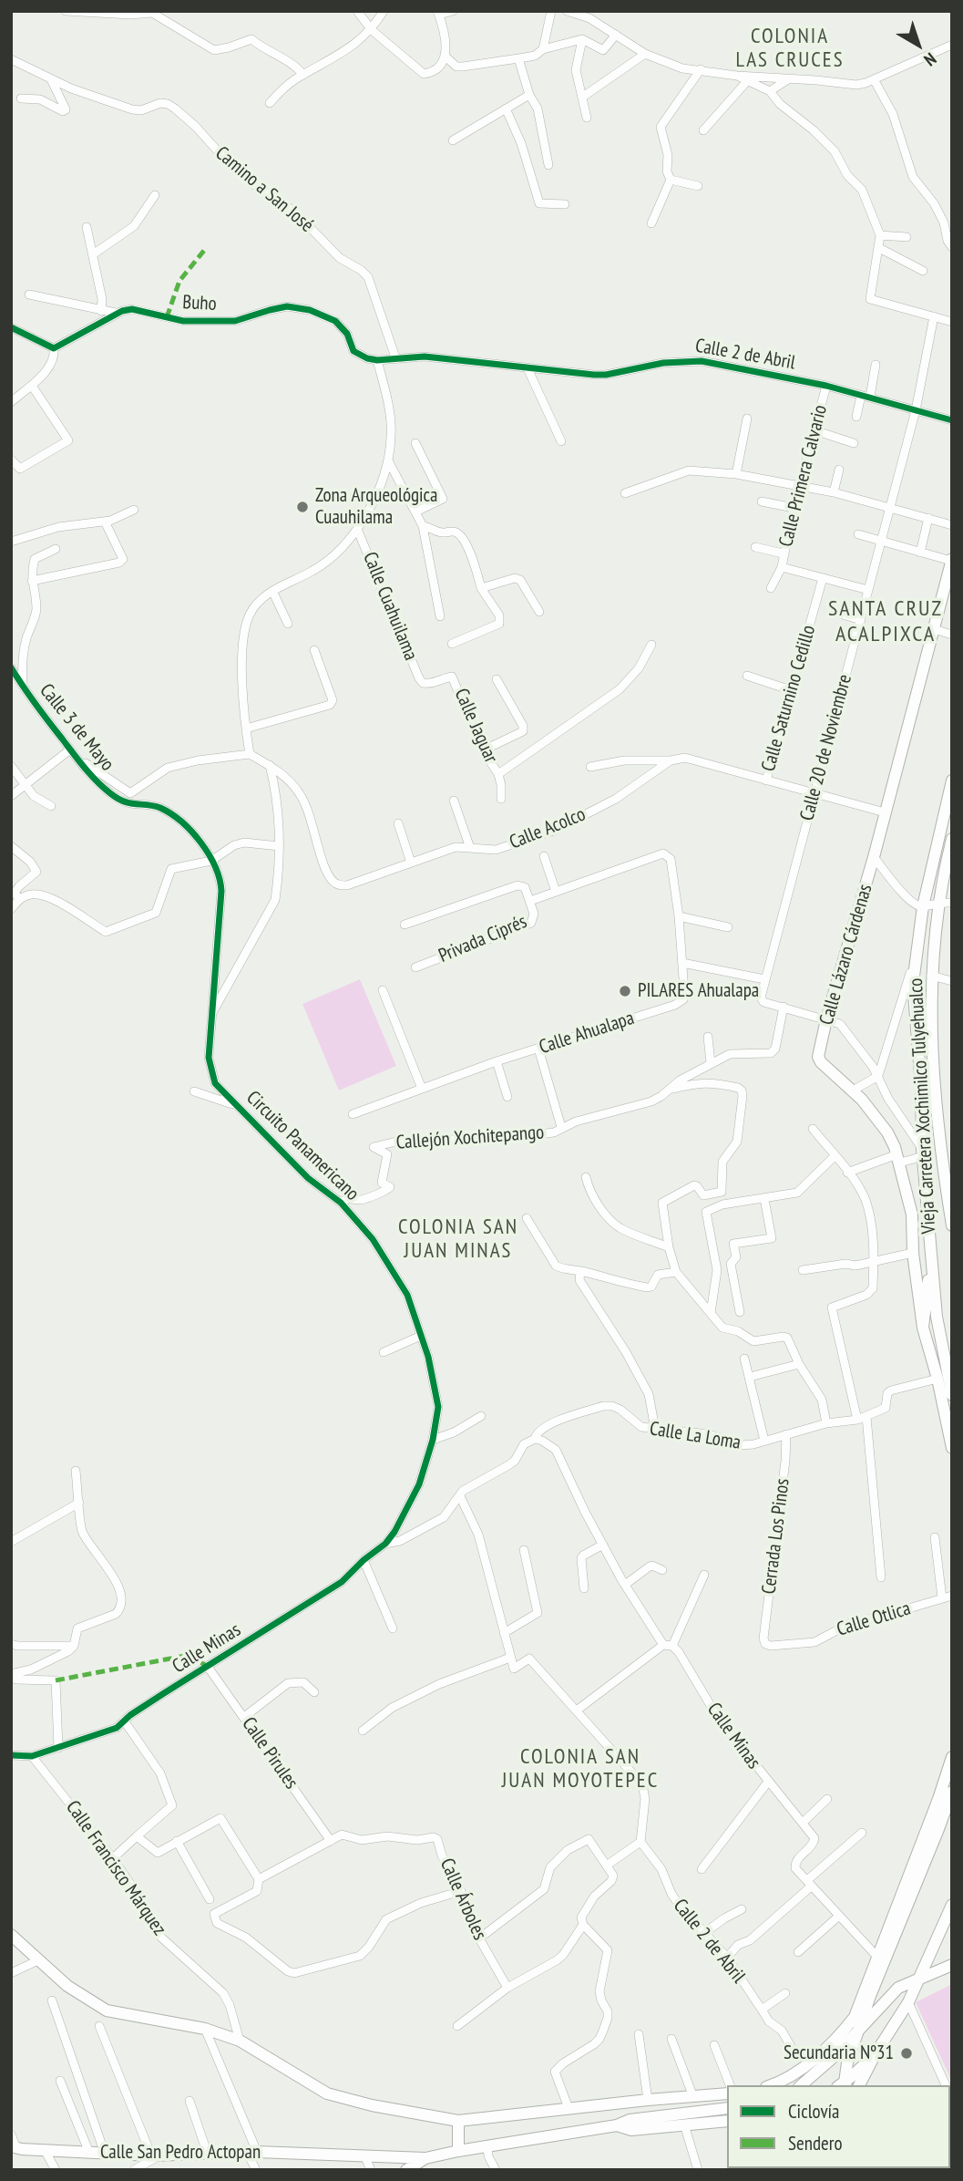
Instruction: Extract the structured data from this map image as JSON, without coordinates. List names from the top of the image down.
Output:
{
  "streets": {
    "main road": ["Calle Lázaro Cárdenas", "Vieja Carretera Xochimilco Tulyehualco", "Calle San Pedro Actopan"],
    "street": [
      "Camino a San José",
      "Buho",
      "Calle 2 de Abril",
      "Calle Primera Calvario",
      "Calle Cuahuilama",
      "Calle Saturnino Cedillo",
      "Calle Jaguar",
      "Calle 3 de Mayo",
      "Calle 20 de Noviembre",
      "Calle Acolco",
      "Privada Ciprés",
      "Calle Ahualapa",
      "Callejón Xochitepango",
      "Circuito Panamericano",
      "Calle La Loma",
      "Cerrada Los Pinos",
      "Calle Otlica",
      "Calle Minas",
      "Calle Pirules",
      "Calle Francisco Márquez",
      "Calle Árboles"
    ]
  },
  "crossings": [
    ["Camino a San José", "Calle 2 de Abril"],
    ["Buho", "Calle 2 de Abril"],
    ["Calle 2 de Abril", "Calle Primera Calvario"],
    ["Calle 2 de Abril", "Calle 20 de Noviembre"],
    ["Calle Cuahuilama", "Calle Jaguar"],
    ["Calle 3 de Mayo", "Circuito Panamericano"],
    ["Calle Acolco", "Circuito Panamericano"],
    ["Callejón Xochitepango", "Circuito Panamericano"],
    ["Circuito Panamericano", "Calle La Loma"],
    ["Circuito Panamericano", "Calle Minas"],
    ["Calle La Loma", "Cerrada Los Pinos"],
    ["Calle La Loma", "Calle Minas"],
    ["Cerrada Los Pinos", "Calle Otlica"],
    ["Calle Minas", "Calle Pirules"],
    ["Calle Minas", "Calle Francisco Márquez"],
    ["Calle Pirules", "Calle Árboles"]
  ],
  "districts": [
    "COLONIA LAS CRUCES",
    "SANTA CRUZ ACALPIXCA",
    "COLONIA SAN JUAN MINAS",
    "COLONIA SAN JUAN MOYOTEPEC"
  ],
  "places": ["Zona Arqueológica Cuauhilama", "PILARES Ahualapa", "Secundaria Nº31"],
  "legend": ["Ciclovía", "Sendero"],
  "north": "bottom right"
}
